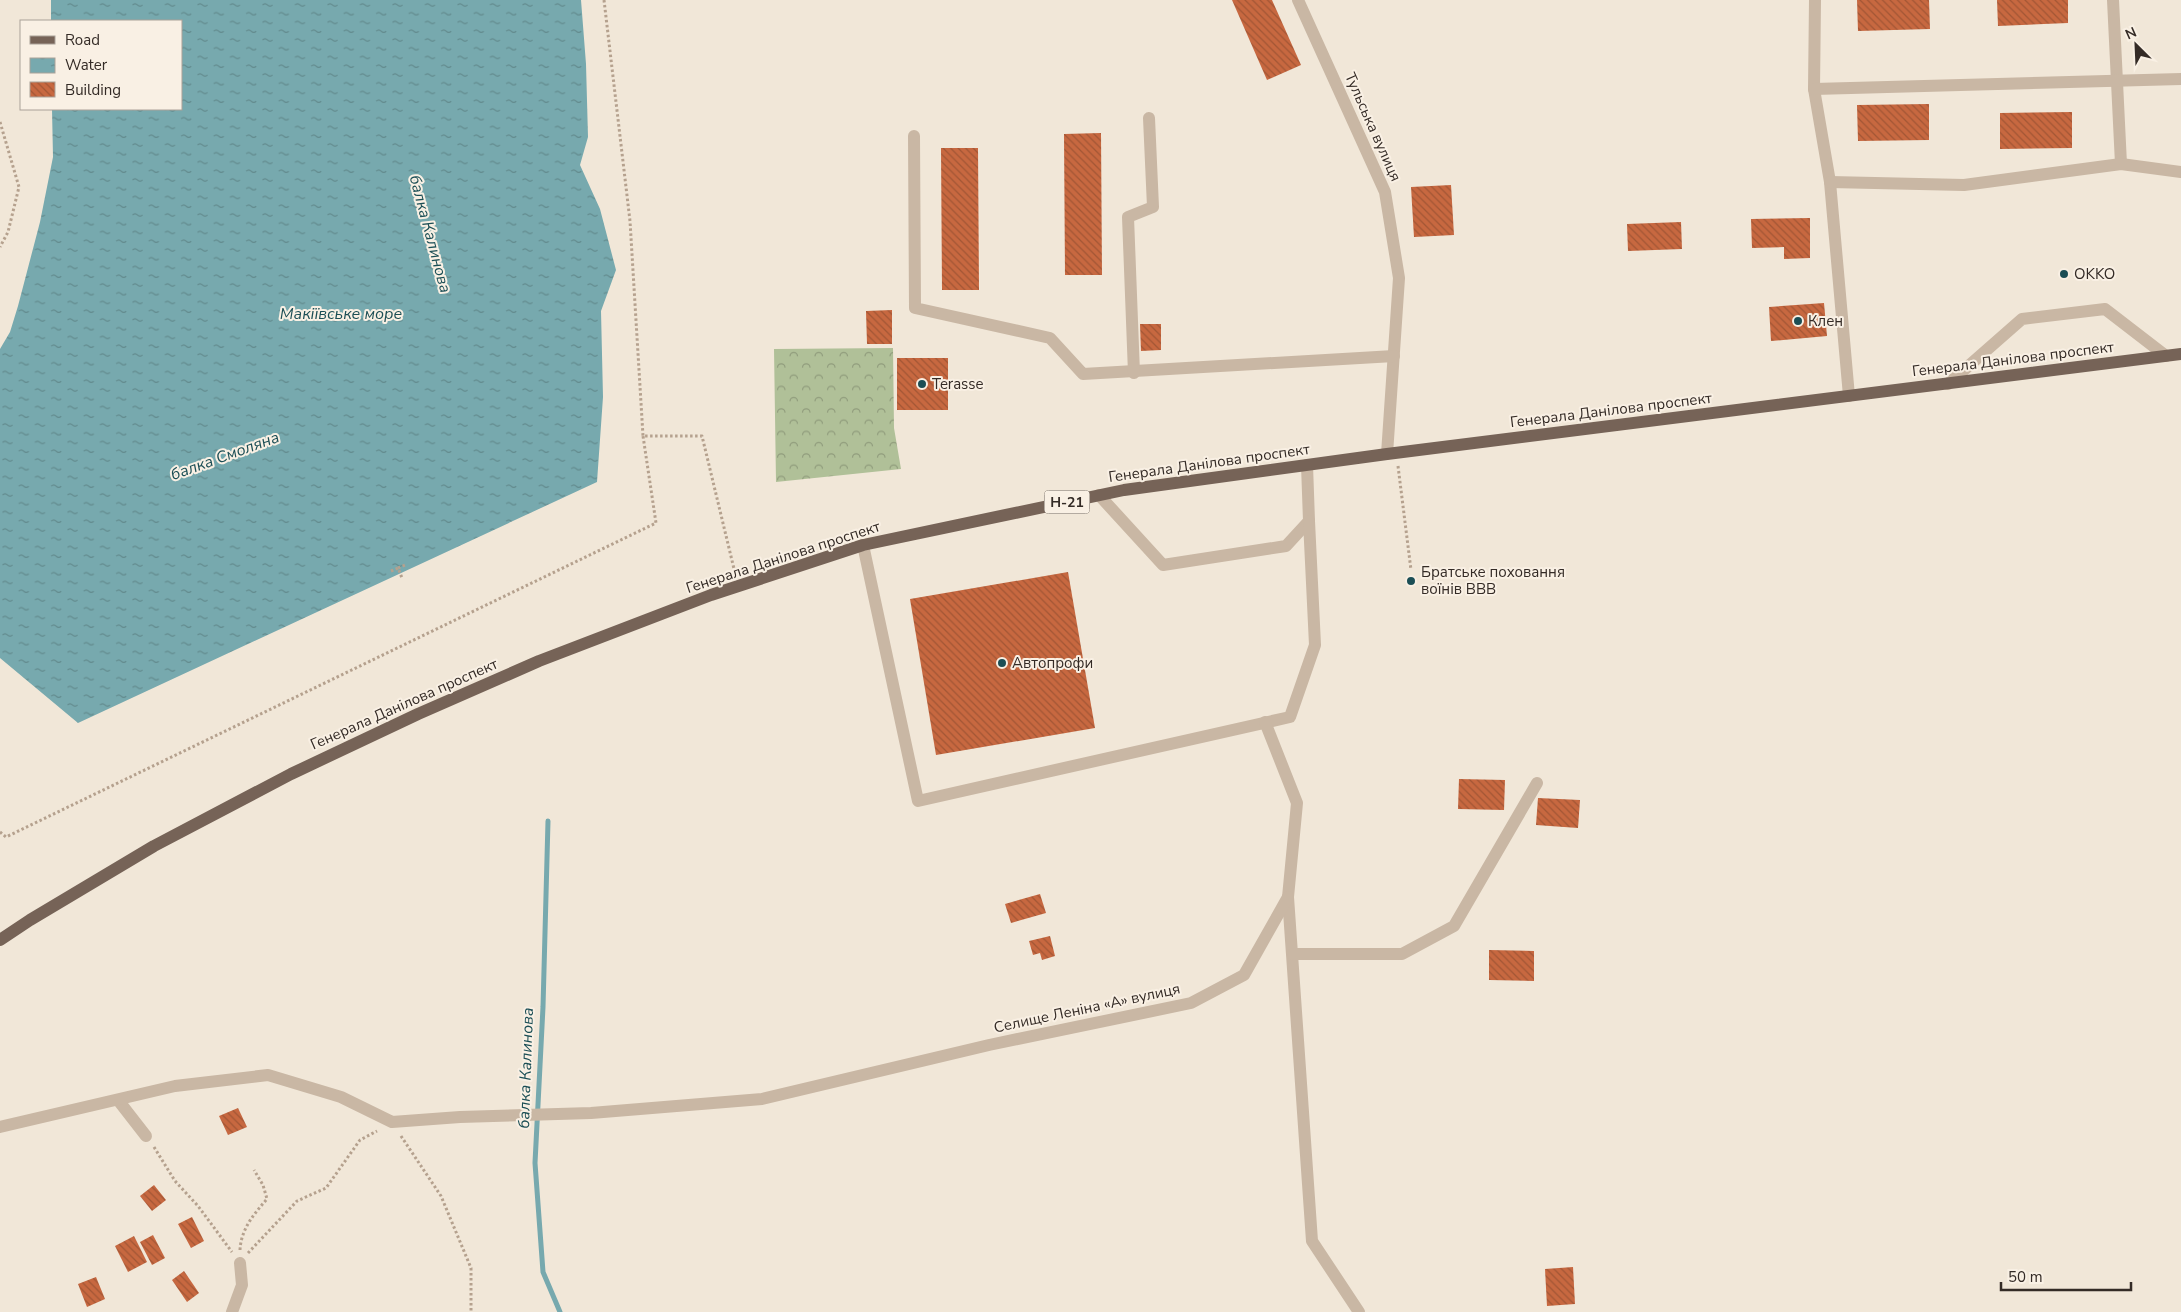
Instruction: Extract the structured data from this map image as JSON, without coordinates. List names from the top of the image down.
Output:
{
  "streets": {
    "main road": ["Генерала Данілова проспект", "Н-21"],
    "street": ["Тульська вулиця", "Селище Леніна «А» вулиця"]
  },
  "crossings": [
    ["Тульська вулиця", "Генерала Данілова проспект"]
  ],
  "water": ["балка Калинова", "Макіївське море", "балка Смоляна"],
  "places": [
    "OKKO",
    "Клен",
    "Terasse",
    "Братське поховання воїнів ВВВ",
    "Автопрофи"
  ],
  "legend": ["Road", "Water", "Building"],
  "scale_bar": "50 m",
  "north": "top left"
}
